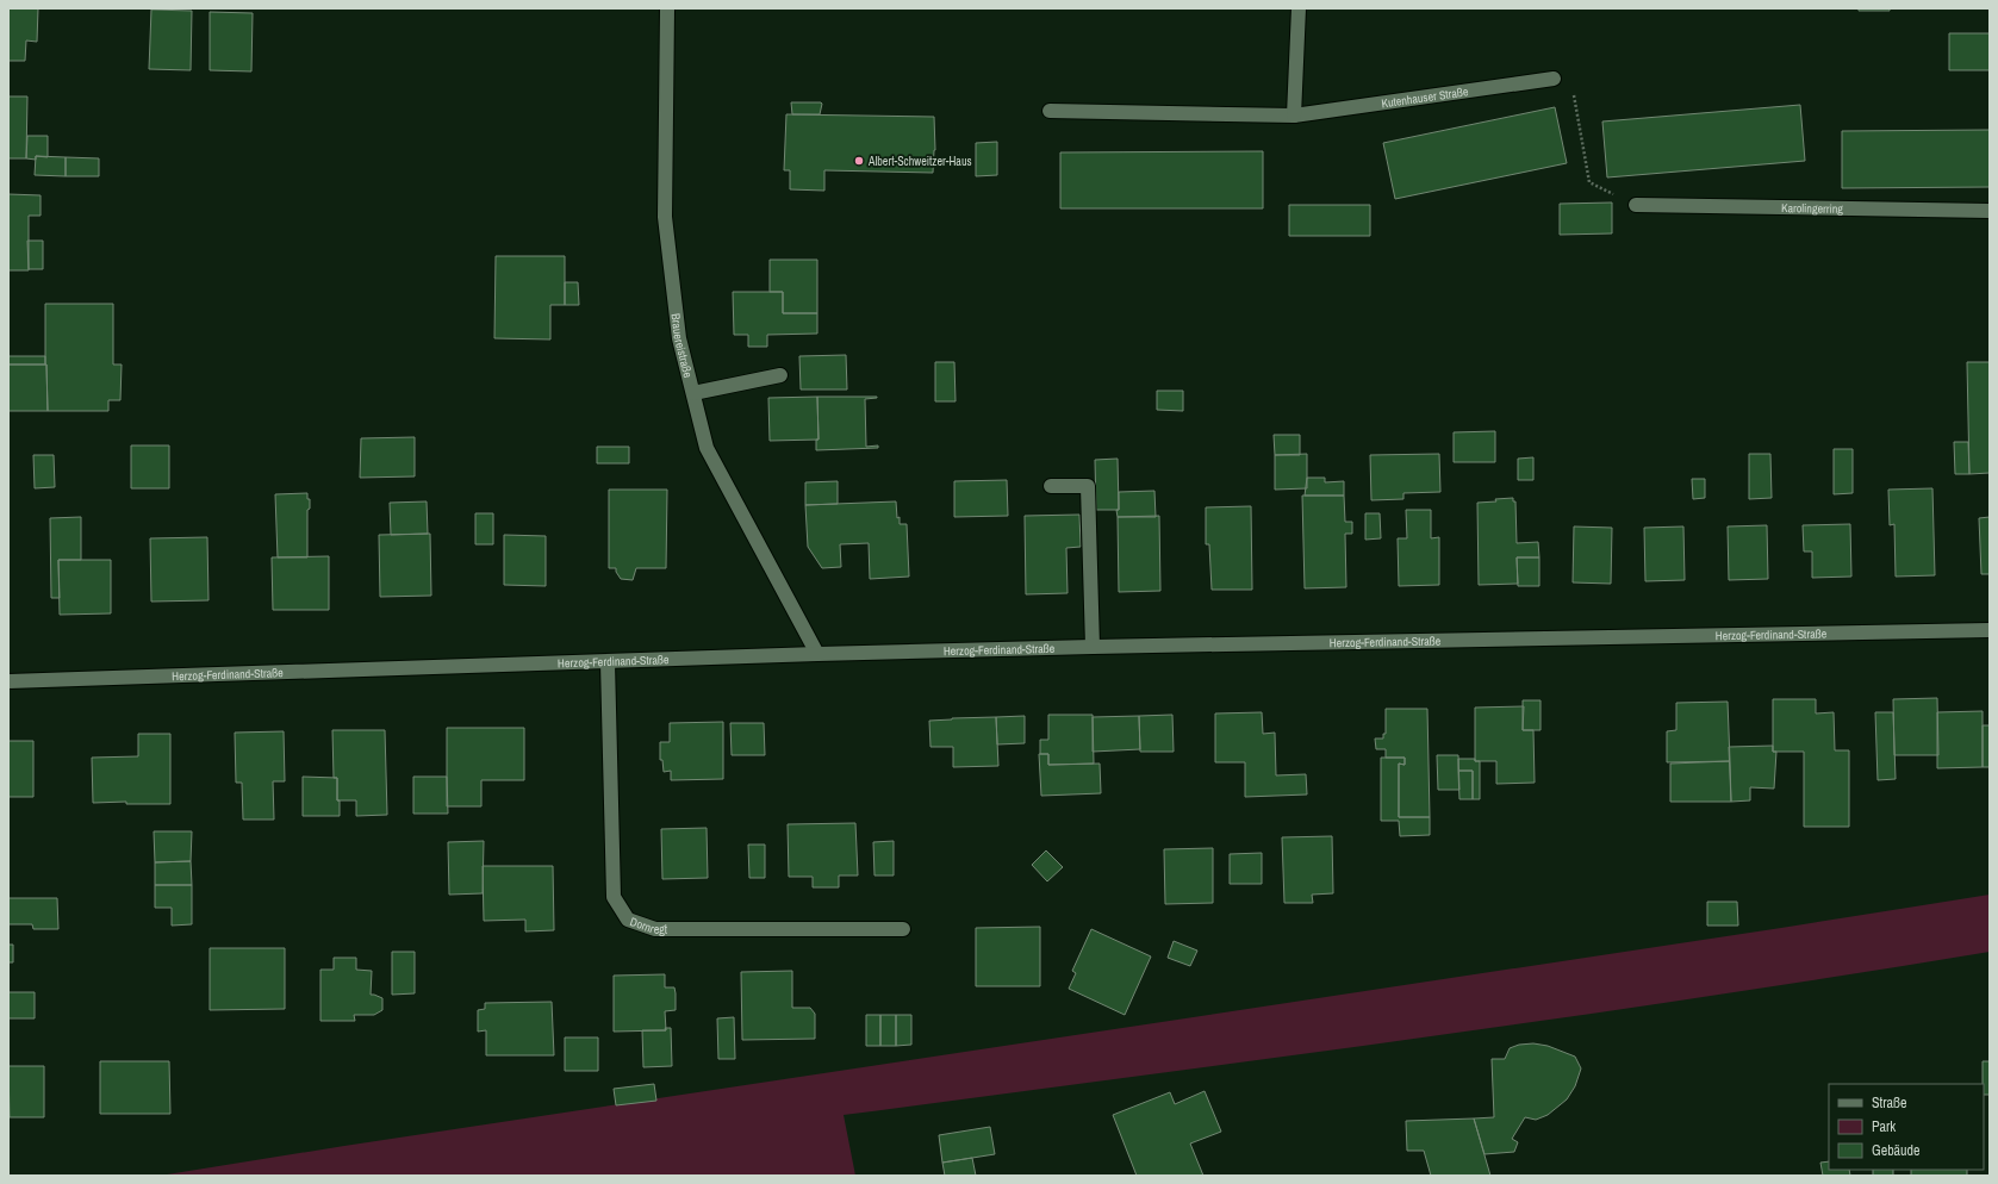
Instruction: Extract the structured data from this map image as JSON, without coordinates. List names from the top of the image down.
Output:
{
  "streets": {
    "street": [
      "Kutenhauser Straße",
      "Karolingerring",
      "Brauereistraße",
      "Herzog-Ferdinand-Straße",
      "Dornregt"
    ]
  },
  "crossings": [
    ["Brauereistraße", "Herzog-Ferdinand-Straße"],
    ["Herzog-Ferdinand-Straße", "Dornregt"]
  ],
  "places": ["Albert-Schweitzer-Haus"],
  "legend": ["Straße", "Park", "Gebäude"]
}
